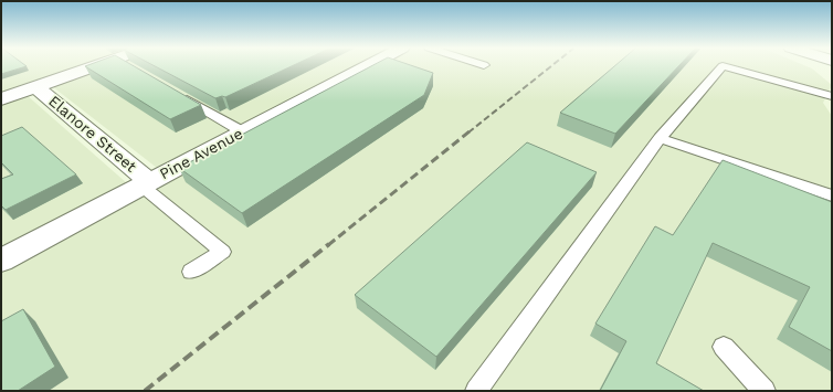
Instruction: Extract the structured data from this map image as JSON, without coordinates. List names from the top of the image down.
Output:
{
  "streets": {
    "street": ["Elanore Street", "Pine Avenue"]
  },
  "crossings": [
    ["Elanore Street", "Pine Avenue"]
  ]
}
